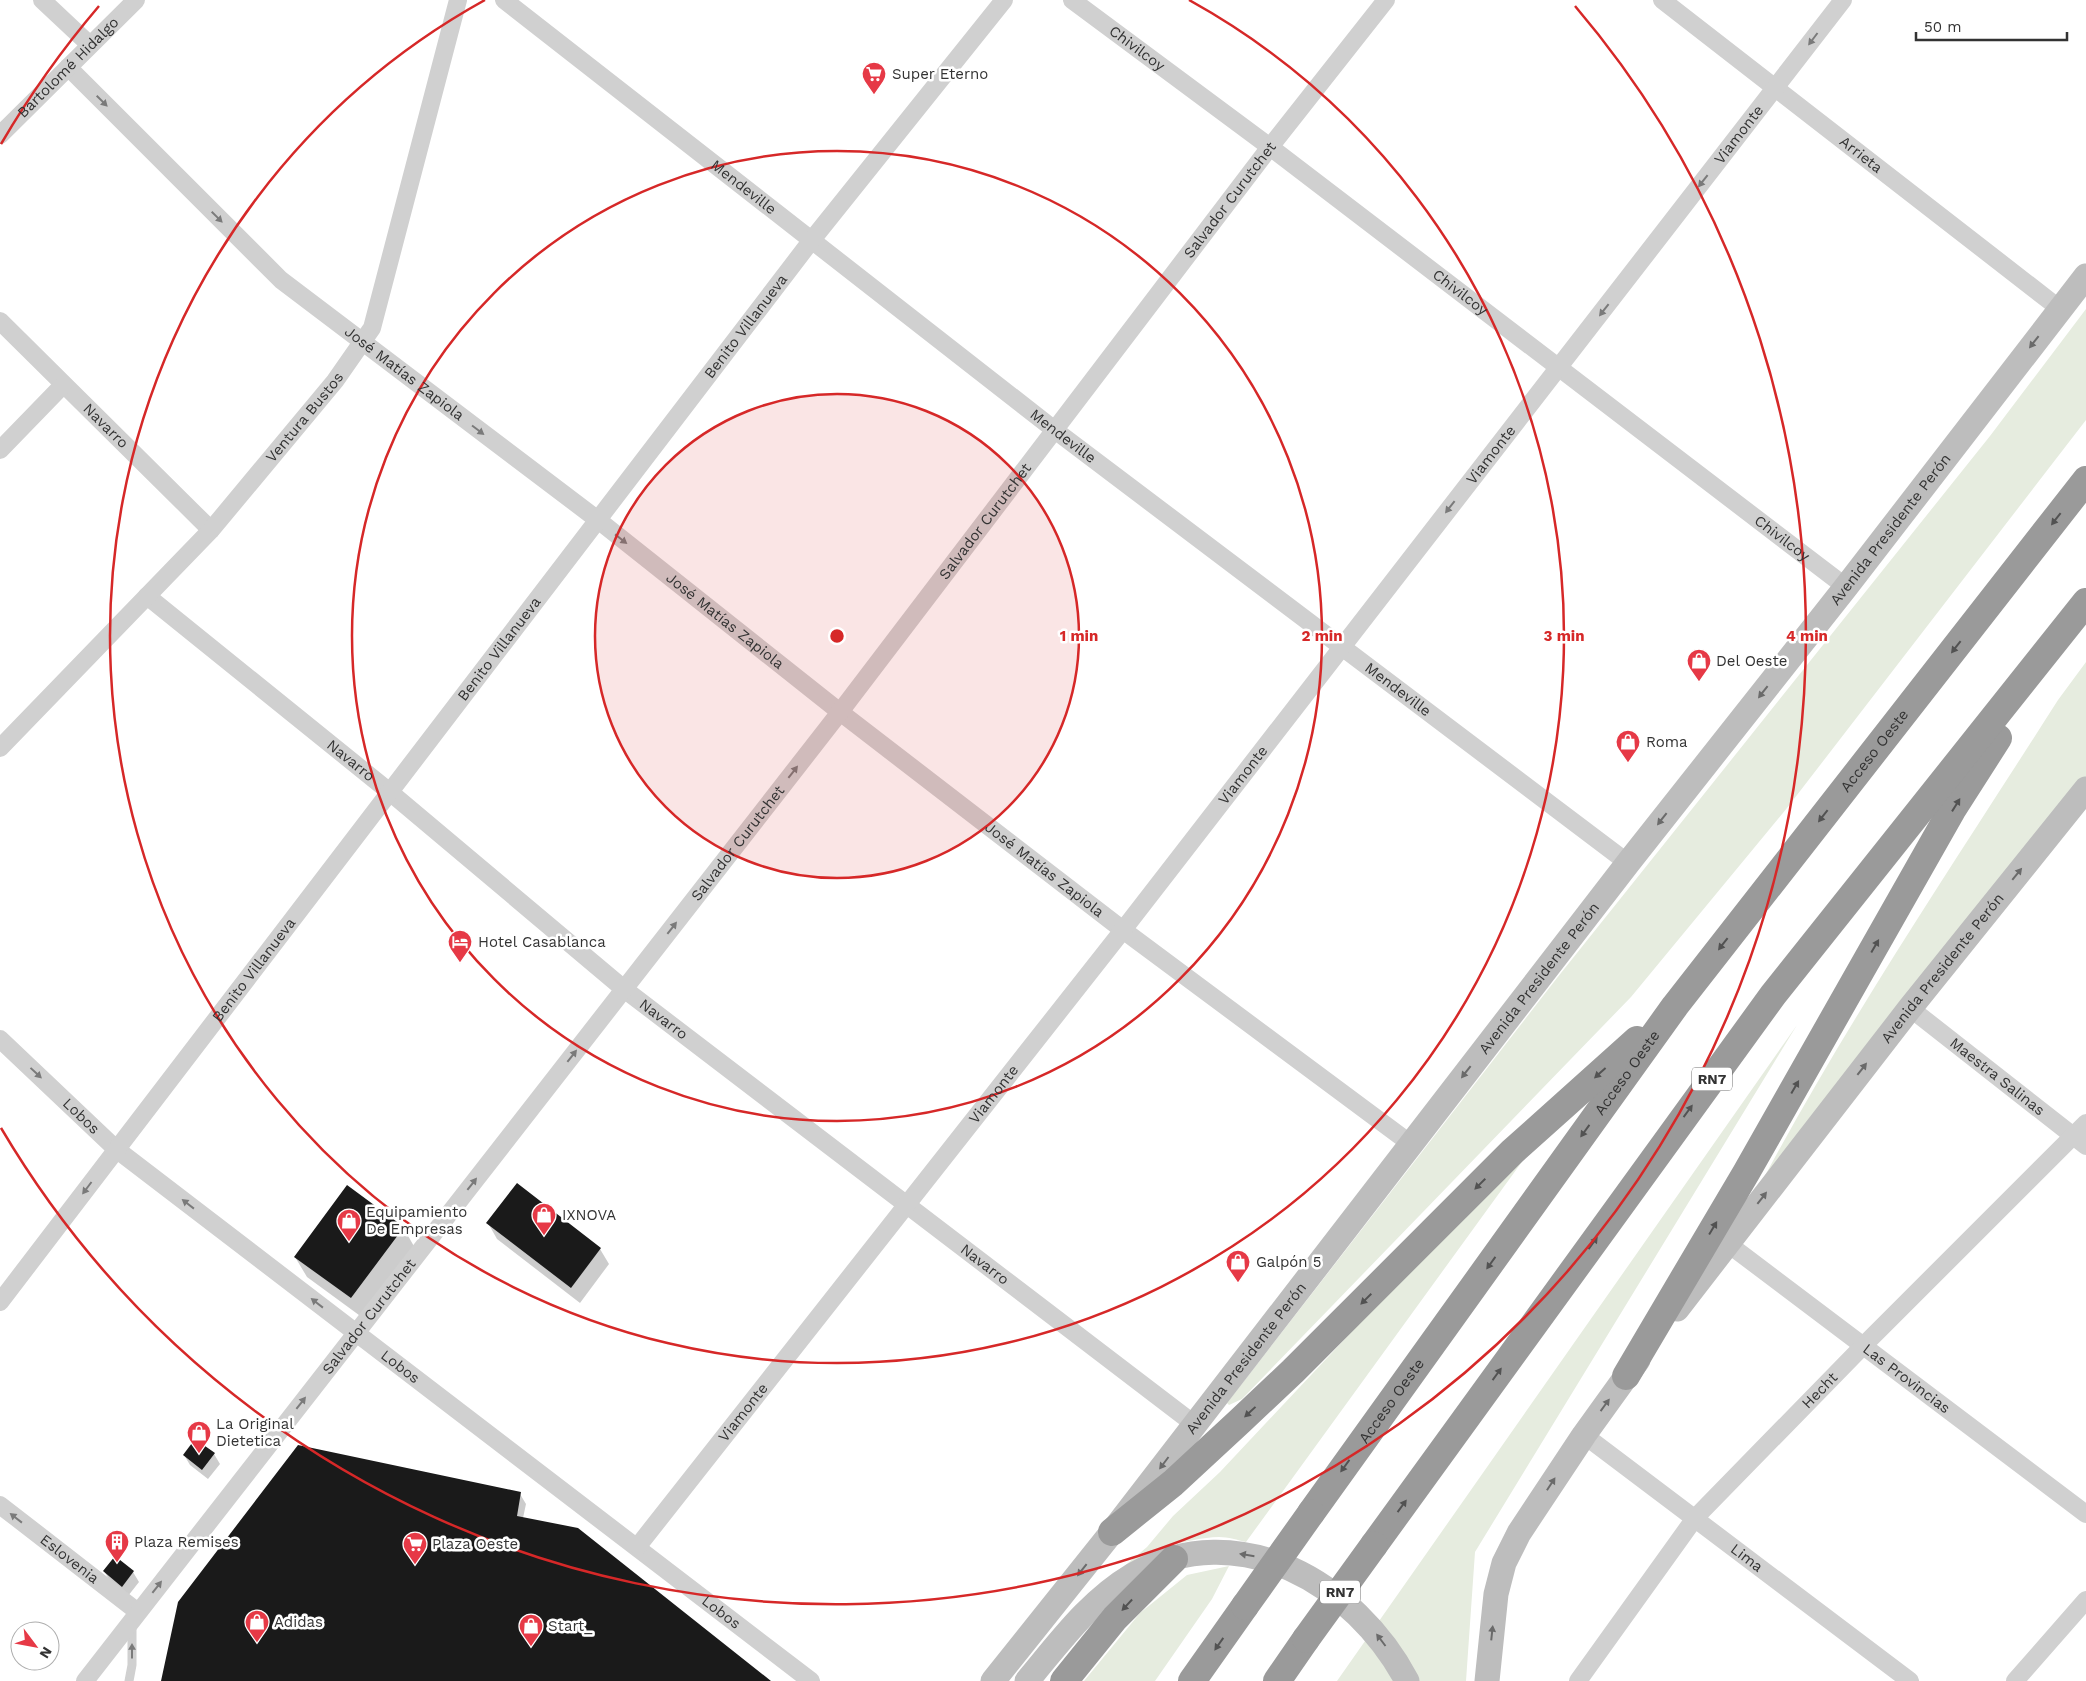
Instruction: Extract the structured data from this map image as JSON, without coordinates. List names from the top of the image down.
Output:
{
  "streets": {
    "highway": ["Acceso Oeste", "RN7"],
    "street": [
      "Chivilcoy",
      "Bartolomé Hidalgo",
      "Viamonte",
      "Arrieta",
      "Mendeville",
      "Salvador Curutchet",
      "Benito Villanueva",
      "José Matías Zapiola",
      "Ventura Bustos",
      "Navarro",
      "Avenida Presidente Perón",
      "Maestra Salinas",
      "Lobos",
      "Las Provincias",
      "Hecht",
      "Lima",
      "Eslovenia"
    ]
  },
  "crossings": [
    ["Chivilcoy", "Viamonte"],
    ["Chivilcoy", "Salvador Curutchet"],
    ["Chivilcoy", "Avenida Presidente Perón"],
    ["Bartolomé Hidalgo", "José Matías Zapiola"],
    ["Viamonte", "Arrieta"],
    ["Viamonte", "Mendeville"],
    ["Viamonte", "José Matías Zapiola"],
    ["Viamonte", "Navarro"],
    ["Viamonte", "Lobos"],
    ["Arrieta", "Avenida Presidente Perón"],
    ["Mendeville", "Salvador Curutchet"],
    ["Mendeville", "Benito Villanueva"],
    ["Mendeville", "Avenida Presidente Perón"],
    ["Salvador Curutchet", "José Matías Zapiola"],
    ["Salvador Curutchet", "Navarro"],
    ["Salvador Curutchet", "Lobos"],
    ["Salvador Curutchet", "Eslovenia"],
    ["Benito Villanueva", "José Matías Zapiola"],
    ["Benito Villanueva", "Navarro"],
    ["Benito Villanueva", "Lobos"],
    ["José Matías Zapiola", "Ventura Bustos"],
    ["José Matías Zapiola", "Avenida Presidente Perón"],
    ["Ventura Bustos", "Navarro"],
    ["Navarro", "Avenida Presidente Perón"],
    ["Avenida Presidente Perón", "Maestra Salinas"],
    ["Avenida Presidente Perón", "Las Provincias"],
    ["Avenida Presidente Perón", "Lima"],
    ["Maestra Salinas", "Hecht"],
    ["Las Provincias", "Hecht"],
    ["Hecht", "Lima"]
  ],
  "one_way": [
    "Viamonte",
    "Salvador Curutchet",
    "José Matías Zapiola",
    "Eslovenia"
  ],
  "places": {
    "supermarket": ["Super Eterno", "Plaza Oeste"],
    "shop": [
      "Del Oeste",
      "Roma",
      "IXNOVA",
      "Equipamiento De Empresas",
      "Galpón 5",
      "La Original Dietetica",
      "Adidas",
      "Start_"
    ],
    "hotel": ["Hotel Casablanca"],
    "building": ["Plaza Remises"]
  },
  "scale_bar": "50 m",
  "north": "bottom right",
  "rings": [
    "1 min",
    "2 min",
    "3 min",
    "4 min"
  ]
}
